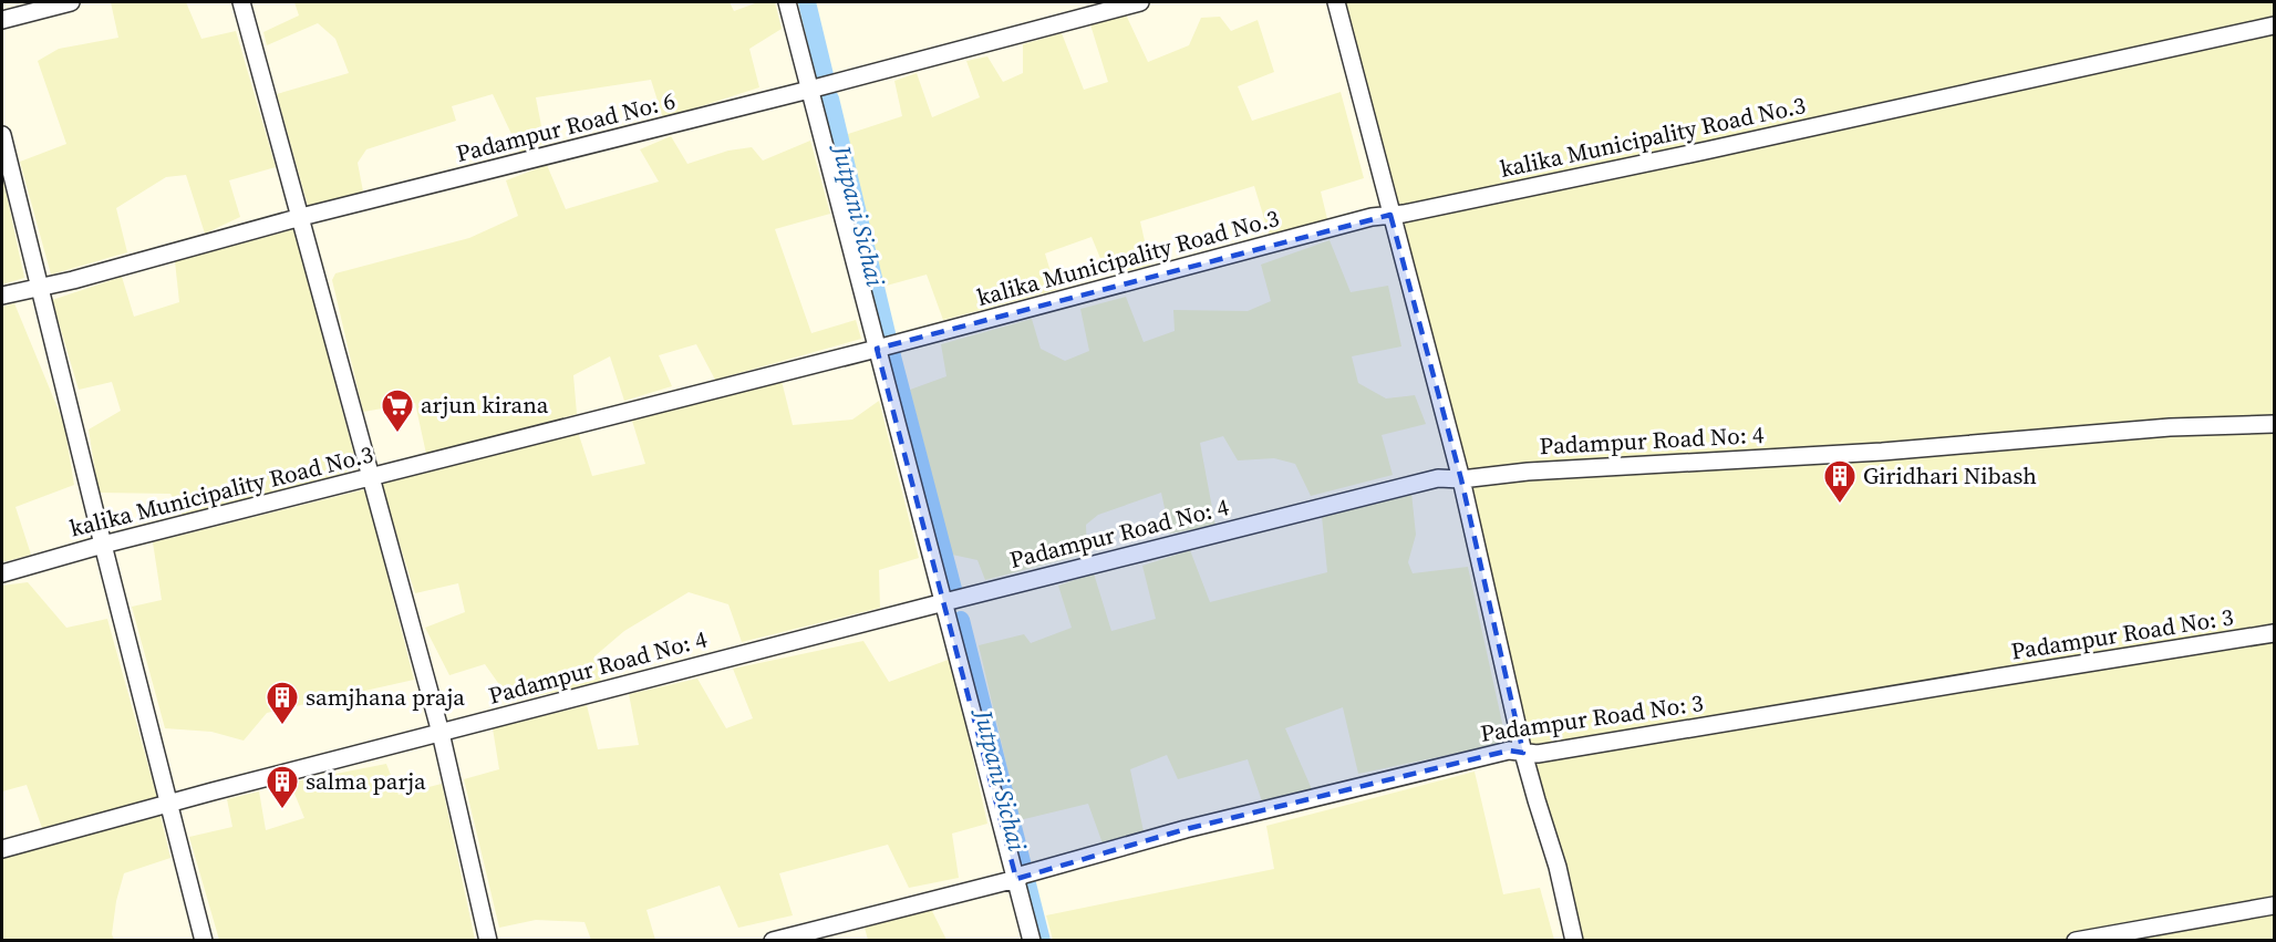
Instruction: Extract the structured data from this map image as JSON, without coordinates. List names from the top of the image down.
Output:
{
  "streets": {
    "street": [
      "Padampur Road No: 6",
      "kalika Municipality Road No.3",
      "Padampur Road No: 4",
      "Padampur Road No: 3"
    ]
  },
  "water": ["Jutpani Sichai"],
  "places": {
    "supermarket": ["arjun kirana"],
    "building": ["Giridhari Nibash", "samjhana praja", "salma parja"]
  }
}
